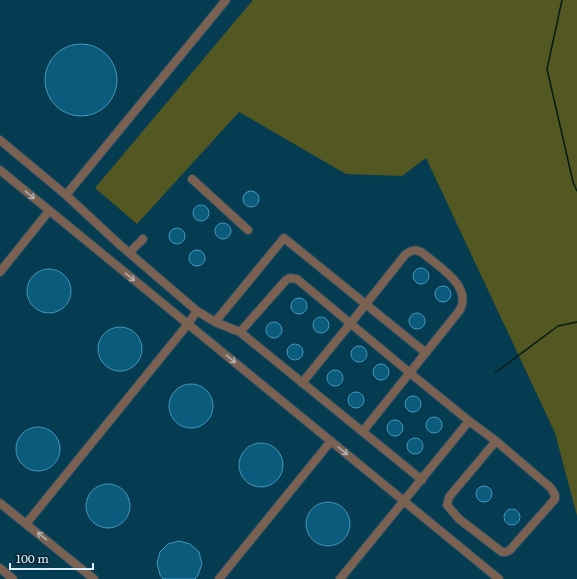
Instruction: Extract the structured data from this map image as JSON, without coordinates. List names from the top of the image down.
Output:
{
  "scale_bar": "100 m"
}
